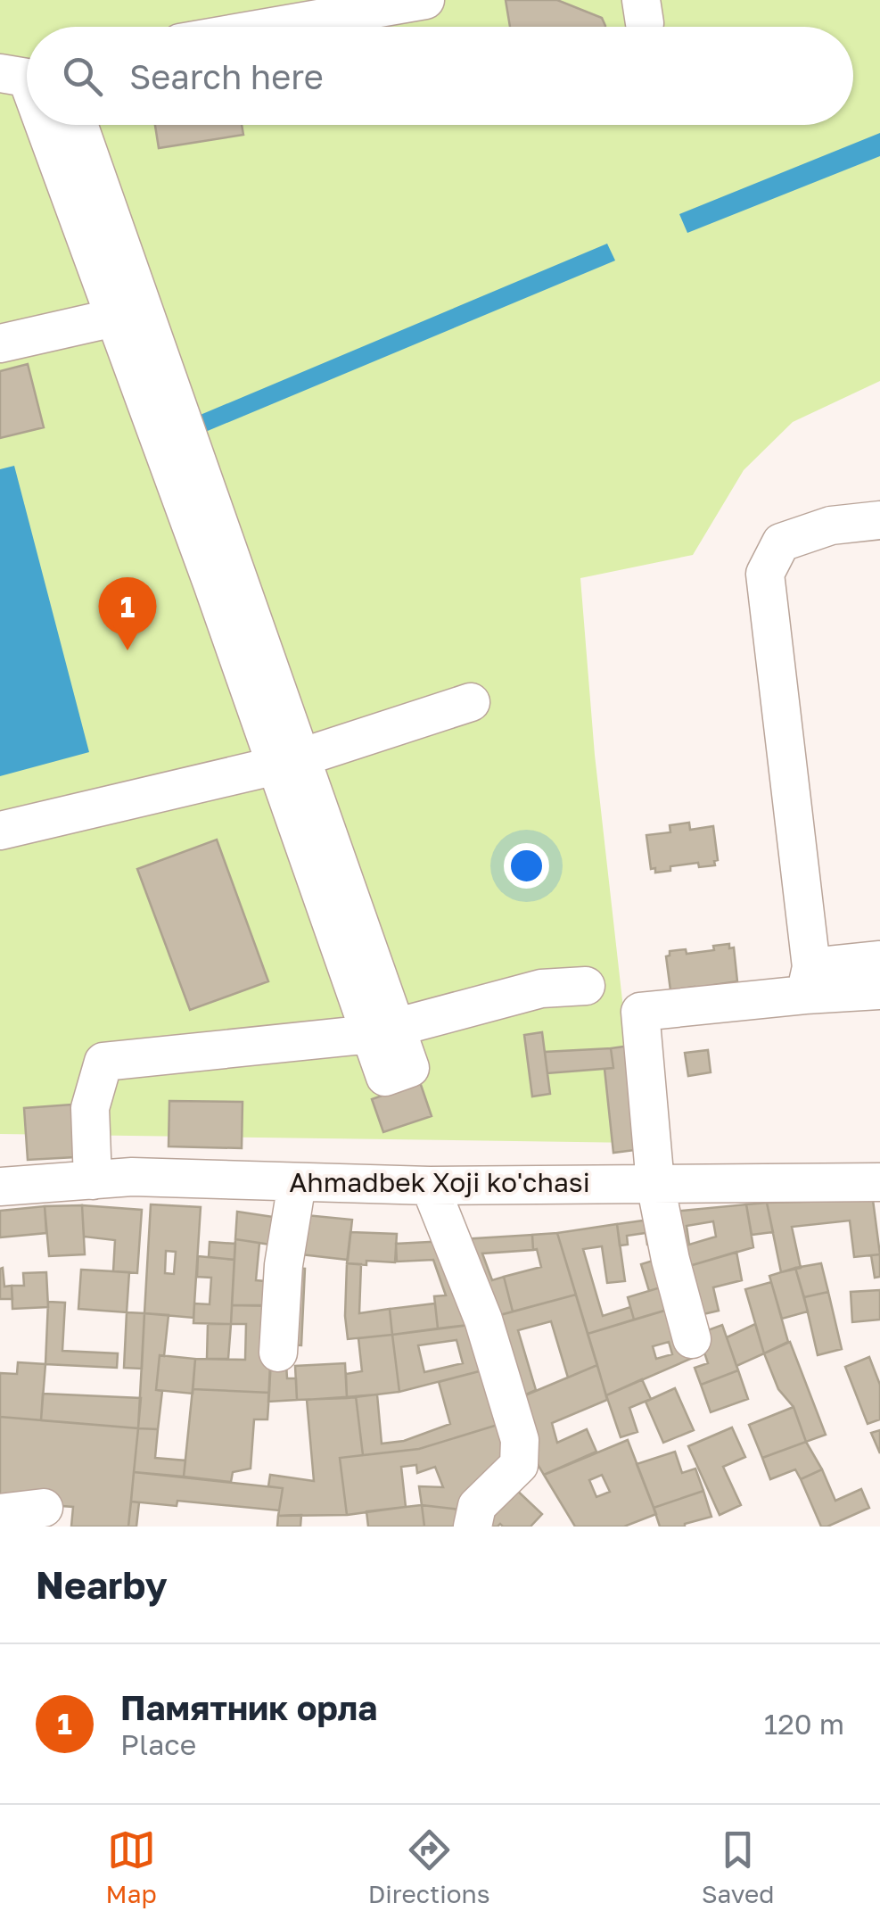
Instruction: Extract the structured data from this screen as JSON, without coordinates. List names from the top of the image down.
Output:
{
  "streets": {
    "street": ["Ahmadbek Xoji ko'chasi"]
  },
  "page": {
    "search": "Search here",
    "pins": "1",
    "heading": "Nearby",
    "list": [
      {
        "mark": "1",
        "name": "Памятник орла",
        "note": "Place",
        "value": "120 m"
      }
    ],
    "nav": ["Map", "Directions", "Saved"]
  }
}
